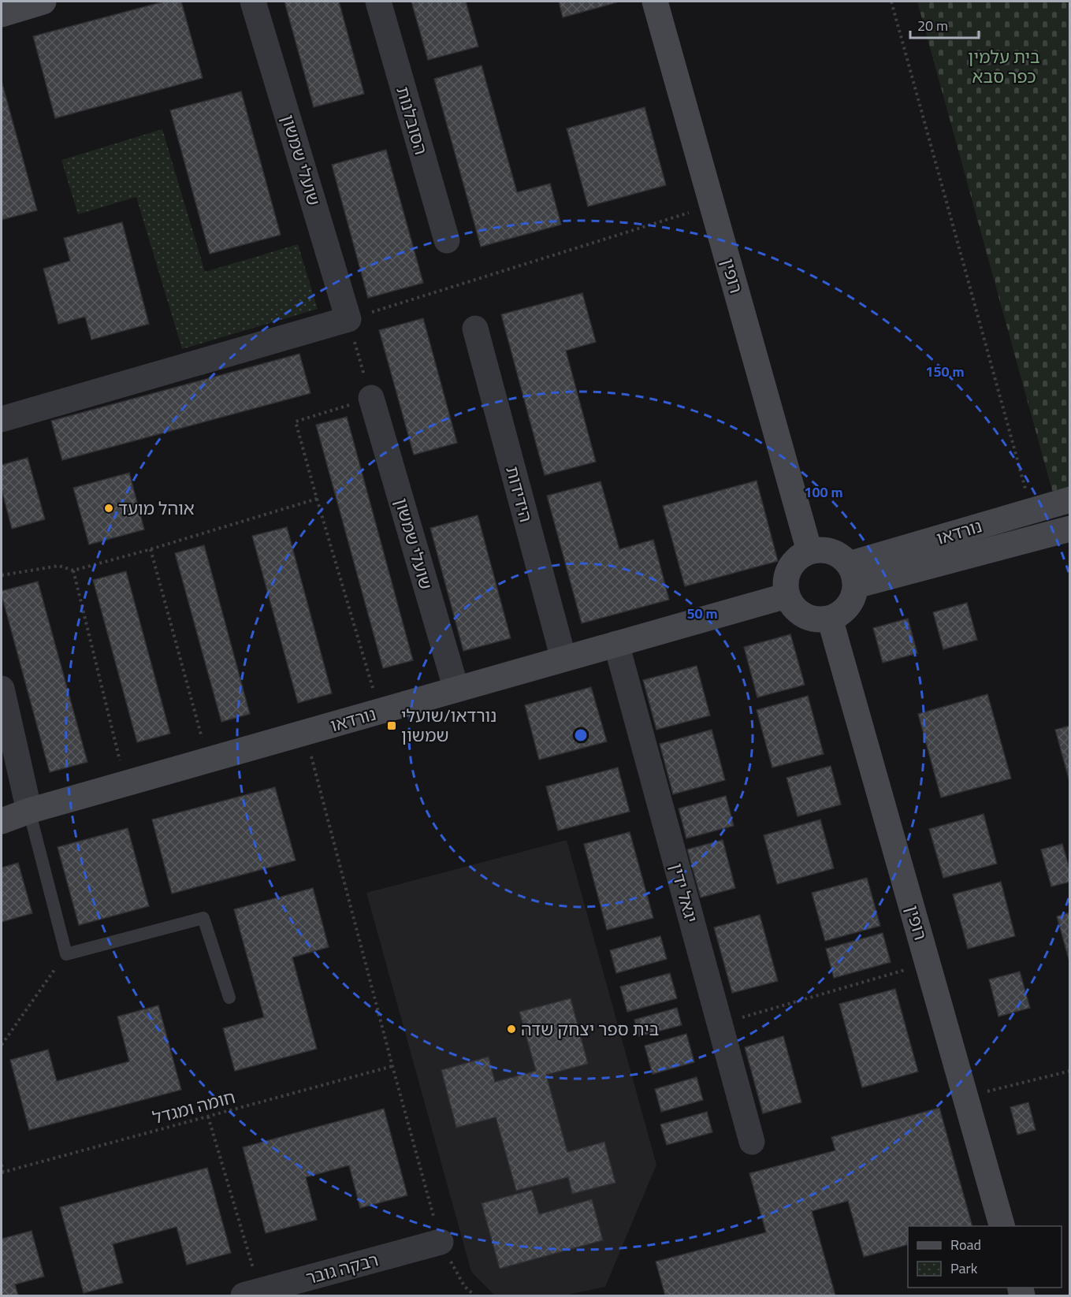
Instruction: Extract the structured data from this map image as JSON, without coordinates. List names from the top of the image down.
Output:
{
  "streets": {
    "street": [
      "הסובלנות",
      "שועלי שמשון",
      "רופין",
      "הידידות",
      "נורדאו",
      "יגאל ידין",
      "רבקה גובר"
    ],
    "path": ["חומה ומגדל"]
  },
  "crossings": [
    ["שועלי שמשון", "נורדאו"],
    ["רופין", "נורדאו"],
    ["הידידות", "נורדאו"],
    ["נורדאו", "יגאל ידין"]
  ],
  "parks": ["בית עלמין כפר סבא"],
  "places": {
    "other": ["אוהל מועד", "בית ספר יצחק שדה"],
    "transit": ["נורדאו/שועלי שמשון"]
  },
  "legend": ["Road", "Park"],
  "scale_bar": "20 m",
  "rings": ["150 m", "100 m", "50 m"]
}
